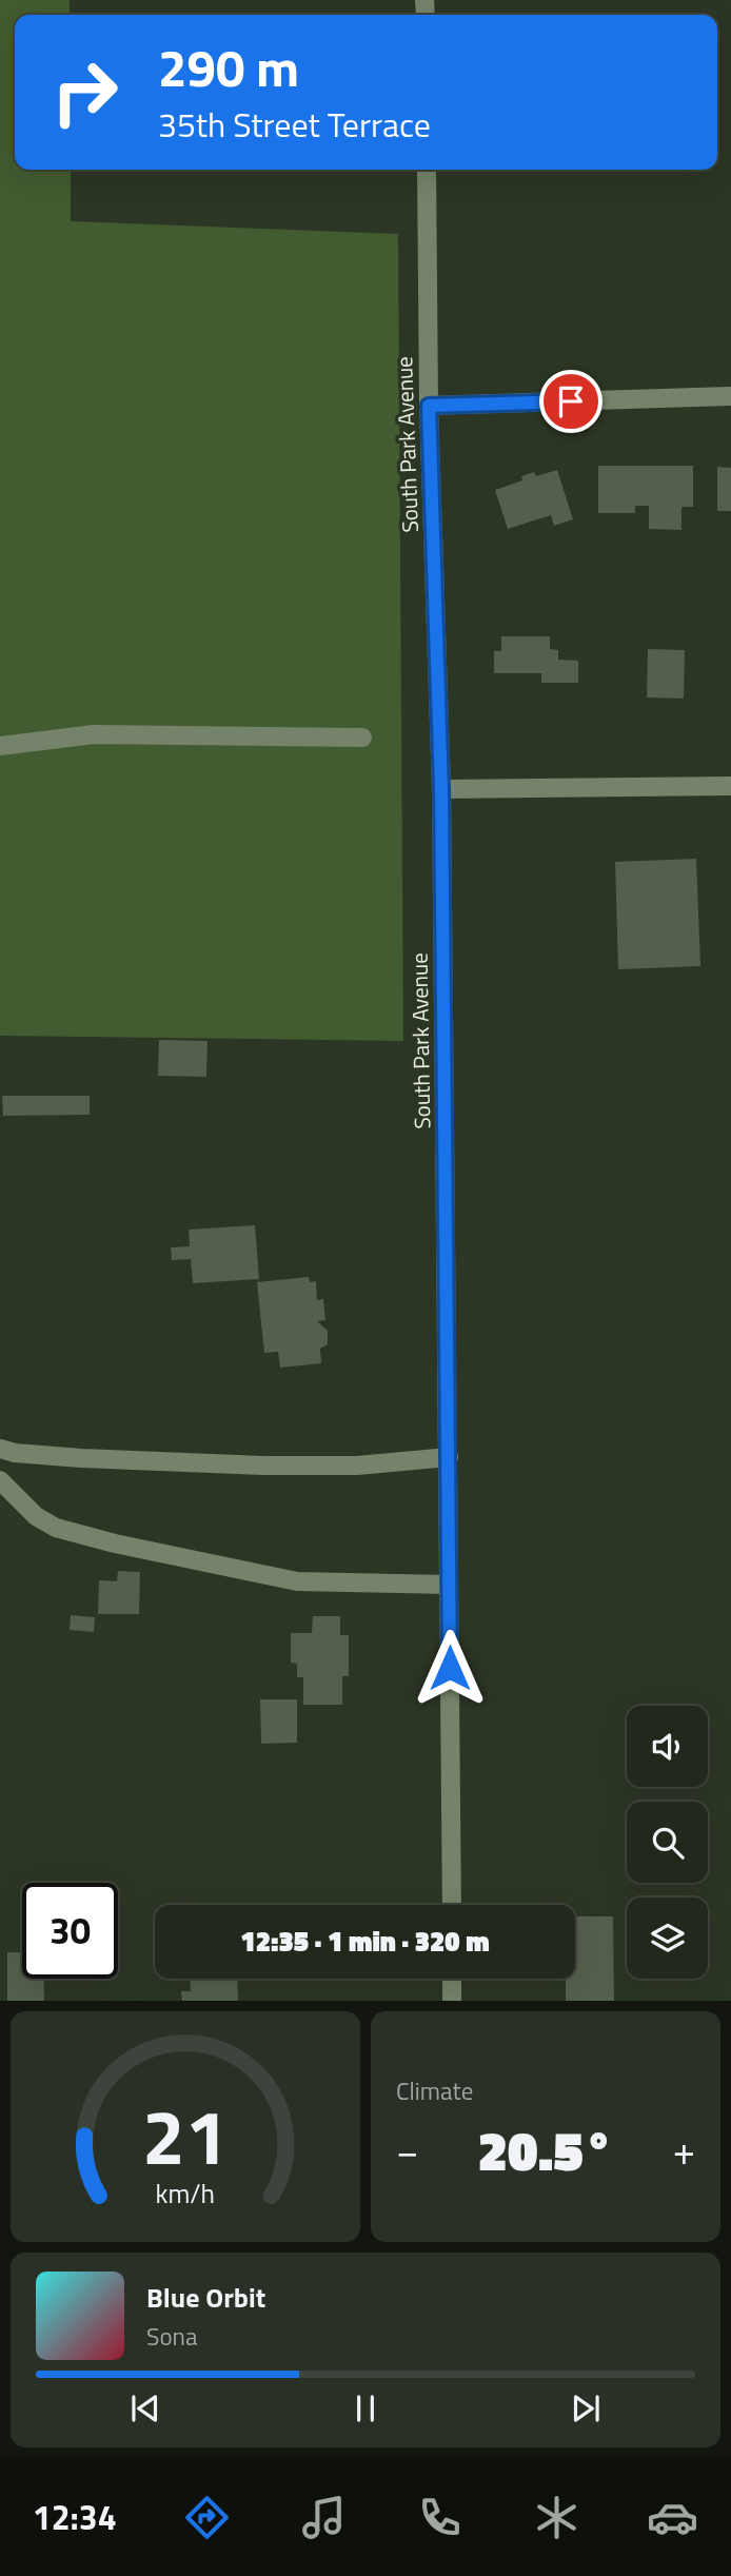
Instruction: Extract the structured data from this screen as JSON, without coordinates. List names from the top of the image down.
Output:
{
  "streets": {
    "street": ["South Park Avenue"]
  },
  "page": {
    "turn": ["290 m", "35th Street Terrace"],
    "limit": "30",
    "trip": "12:35 · 1 min · 320 m",
    "tile": "Climate",
    "heat": ["−", "20.5°", "+"],
    "song": ["Blue Orbit", "Sona"],
    "tabs": "12:34",
    "gauge": ["21", "km/h"]
  }
}
